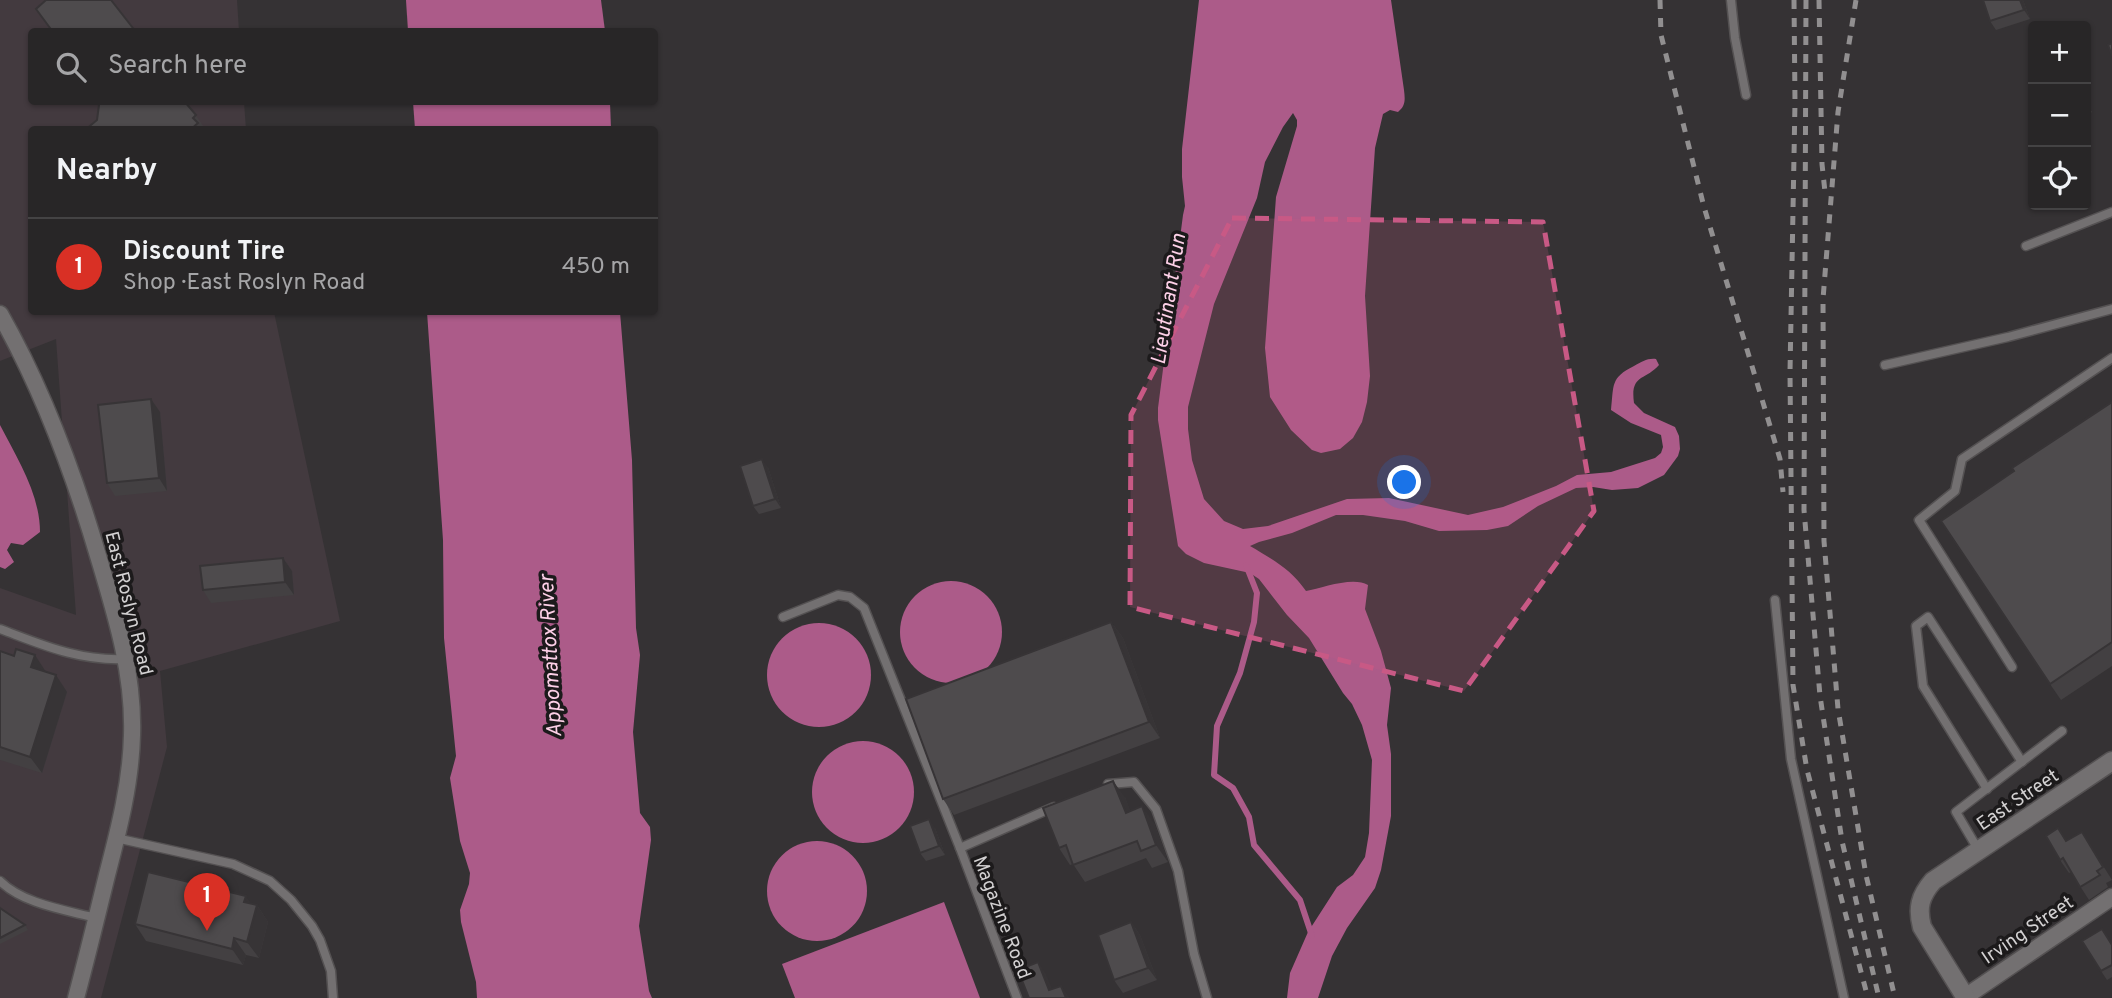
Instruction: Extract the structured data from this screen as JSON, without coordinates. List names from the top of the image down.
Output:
{
  "streets": {
    "street": ["East Roslyn Road", "East Street", "Irving Street"],
    "lane": ["Magazine Road"]
  },
  "crossings": [
    ["East Street", "Irving Street"]
  ],
  "water": ["Lieutinant Run", "Appomattox River"],
  "page": {
    "map_buttons": ["+", "−"],
    "search": "Search here",
    "heading": "Nearby",
    "list": [
      {
        "mark": "1",
        "name": "Discount Tire",
        "note": "Shop · East Roslyn Road",
        "value": "450 m"
      }
    ],
    "pins": "1"
  }
}
